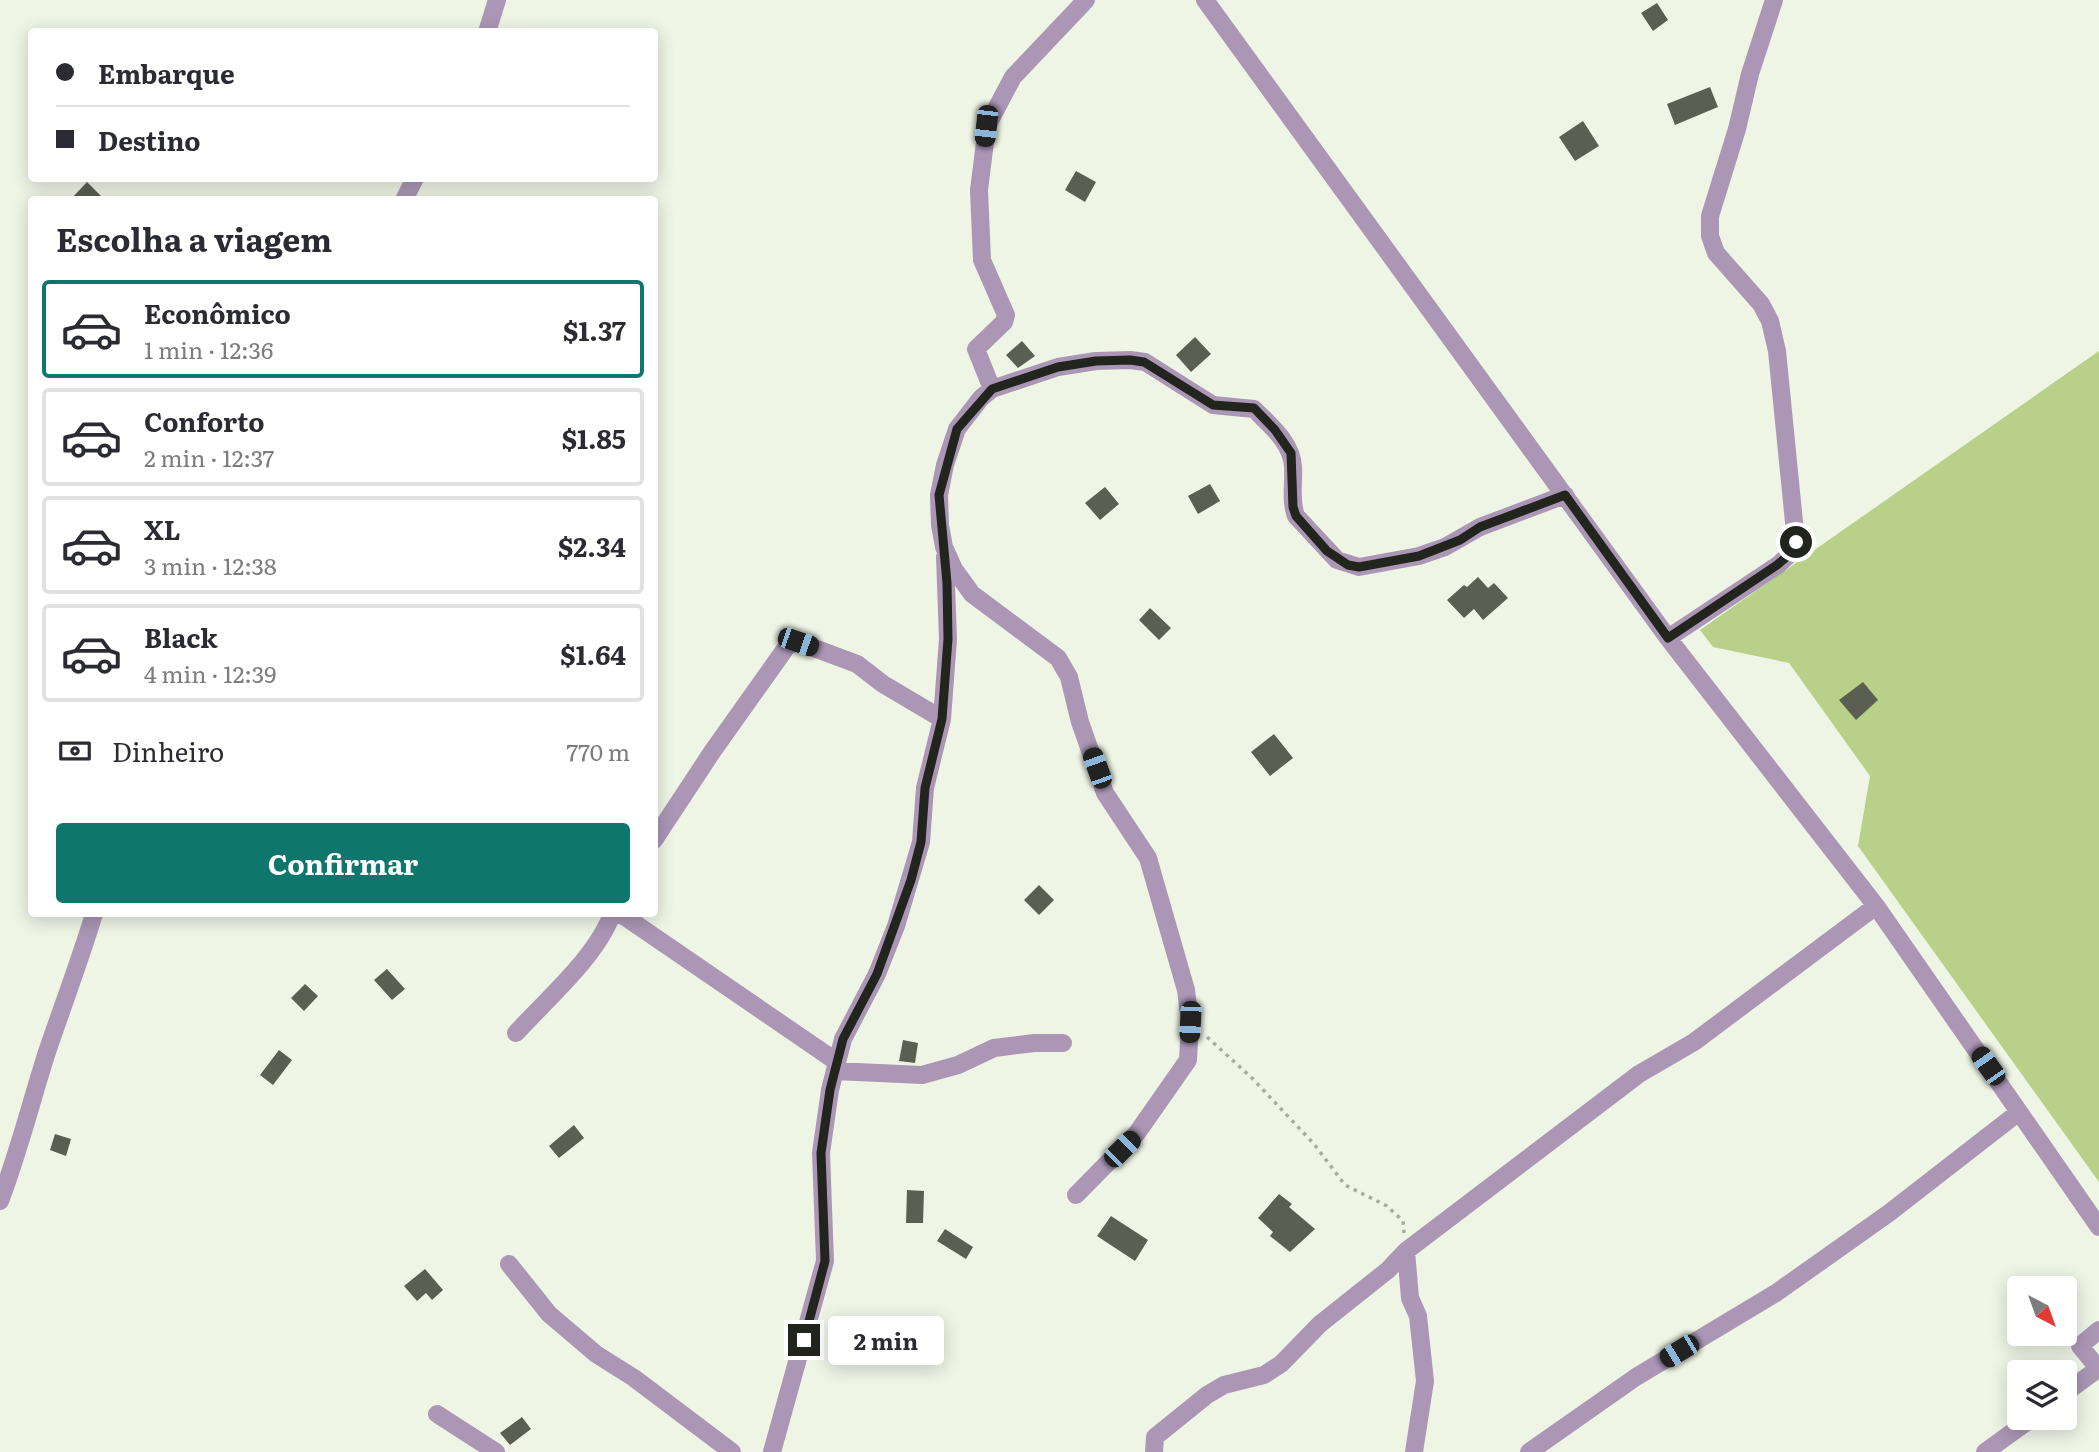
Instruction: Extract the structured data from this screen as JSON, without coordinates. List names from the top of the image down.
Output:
{
  "north": "bottom right",
  "page": {
    "banner": ["Embarque", "Destino"],
    "heading": "Escolha a viagem",
    "list": [
      {
        "name": "Econômico",
        "note": "1 min · 12:36",
        "value": "$1.37"
      },
      {
        "name": "Conforto",
        "note": "2 min · 12:37",
        "value": "$1.85"
      },
      {
        "name": "XL",
        "note": "3 min · 12:38",
        "value": "$2.34"
      },
      {
        "name": "Black",
        "note": "4 min · 12:39",
        "value": "$1.64"
      }
    ],
    "pay": ["Dinheiro", "770 m"],
    "buttons": "Confirmar",
    "bubble": "2 min"
  }
}
